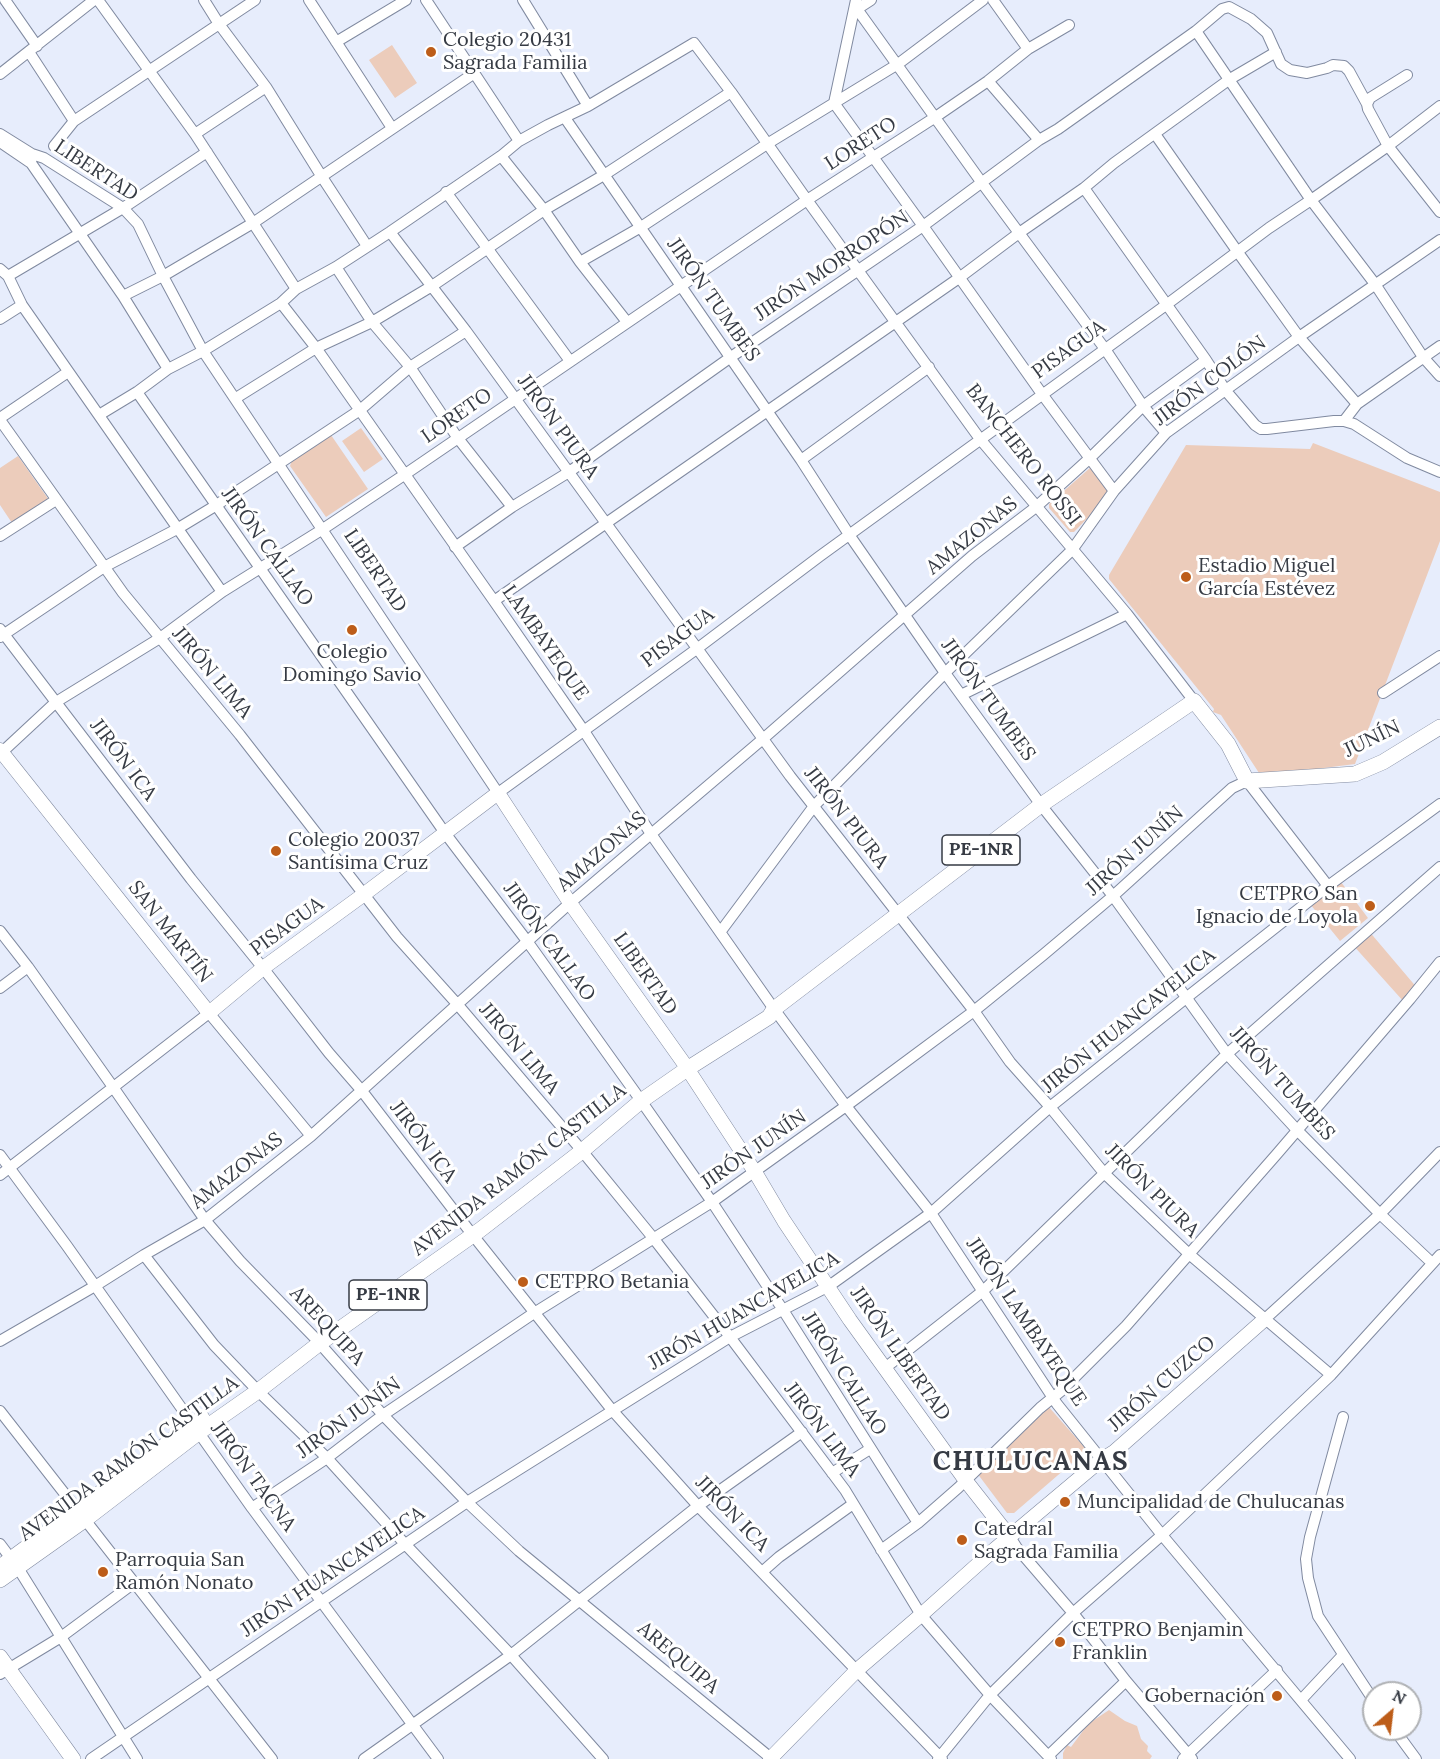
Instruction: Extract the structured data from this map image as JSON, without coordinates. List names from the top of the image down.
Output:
{
  "streets": {
    "main road": [
      "BANCHERO ROSSI",
      "JUNÍN",
      "PE-1NR",
      "AVENIDA RAMÓN CASTILLA"
    ],
    "street": [
      "LORETO",
      "LIBERTAD",
      "JIRÓN MORROPÓN",
      "JIRÓN TUMBES",
      "PISAGUA",
      "JIRÓN COLÓN",
      "JIRÓN PIURA",
      "AMAZONAS",
      "JIRÓN CALLAO",
      "LAMBAYEQUE",
      "JIRÓN LIMA",
      "JIRÓN ICA",
      "JIRÓN JUNÍN",
      "SAN MARTÍN",
      "JIRÓN HUANCAVELICA",
      "JIRÓN LAMBAYEQUE",
      "AREQUIPA",
      "JIRÓN LIBERTAD",
      "JIRÓN CUZCO",
      "JIRÓN TACNA"
    ]
  },
  "crossings": [
    ["LORETO", "LIBERTAD"],
    ["LORETO", "JIRÓN TUMBES"],
    ["LORETO", "JIRÓN PIURA"],
    ["LORETO", "BANCHERO ROSSI"],
    ["LORETO", "JIRÓN CALLAO"],
    ["LORETO", "LAMBAYEQUE"],
    ["LORETO", "JIRÓN LIMA"],
    ["LORETO", "JIRÓN ICA"],
    ["LORETO", "SAN MARTÍN"],
    ["LIBERTAD", "PISAGUA"],
    ["LIBERTAD", "AMAZONAS"],
    ["LIBERTAD", "AVENIDA RAMÓN CASTILLA"],
    ["LIBERTAD", "JIRÓN LIBERTAD"],
    ["JIRÓN MORROPÓN", "JIRÓN TUMBES"],
    ["JIRÓN MORROPÓN", "JIRÓN PIURA"],
    ["JIRÓN MORROPÓN", "BANCHERO ROSSI"],
    ["JIRÓN MORROPÓN", "LAMBAYEQUE"],
    ["JIRÓN TUMBES", "PISAGUA"],
    ["JIRÓN TUMBES", "JIRÓN COLÓN"],
    ["JIRÓN TUMBES", "AMAZONAS"],
    ["JIRÓN TUMBES", "JIRÓN JUNÍN"],
    ["JIRÓN TUMBES", "JIRÓN HUANCAVELICA"],
    ["JIRÓN TUMBES", "AVENIDA RAMÓN CASTILLA"],
    ["JIRÓN TUMBES", "JIRÓN CUZCO"],
    ["PISAGUA", "JIRÓN PIURA"],
    ["PISAGUA", "BANCHERO ROSSI"],
    ["PISAGUA", "JIRÓN CALLAO"],
    ["PISAGUA", "LAMBAYEQUE"],
    ["PISAGUA", "JIRÓN LIMA"],
    ["PISAGUA", "JIRÓN ICA"],
    ["PISAGUA", "SAN MARTÍN"],
    ["PISAGUA", "AREQUIPA"],
    ["PISAGUA", "JIRÓN TACNA"],
    ["JIRÓN COLÓN", "JIRÓN PIURA"],
    ["JIRÓN COLÓN", "BANCHERO ROSSI"],
    ["JIRÓN COLÓN", "LAMBAYEQUE"],
    ["JIRÓN PIURA", "AMAZONAS"],
    ["JIRÓN PIURA", "JIRÓN JUNÍN"],
    ["JIRÓN PIURA", "JIRÓN HUANCAVELICA"],
    ["JIRÓN PIURA", "AVENIDA RAMÓN CASTILLA"],
    ["JIRÓN PIURA", "JIRÓN CUZCO"],
    ["BANCHERO ROSSI", "AMAZONAS"],
    ["BANCHERO ROSSI", "JUNÍN"],
    ["BANCHERO ROSSI", "JIRÓN JUNÍN"],
    ["BANCHERO ROSSI", "JIRÓN HUANCAVELICA"],
    ["BANCHERO ROSSI", "AVENIDA RAMÓN CASTILLA"],
    ["AMAZONAS", "JIRÓN CALLAO"],
    ["AMAZONAS", "LAMBAYEQUE"],
    ["AMAZONAS", "JIRÓN LIMA"],
    ["AMAZONAS", "JIRÓN ICA"],
    ["AMAZONAS", "SAN MARTÍN"],
    ["AMAZONAS", "AREQUIPA"],
    ["AMAZONAS", "JIRÓN TACNA"],
    ["JIRÓN CALLAO", "JIRÓN JUNÍN"],
    ["JIRÓN CALLAO", "JIRÓN HUANCAVELICA"],
    ["JIRÓN CALLAO", "AVENIDA RAMÓN CASTILLA"],
    ["LAMBAYEQUE", "AVENIDA RAMÓN CASTILLA"],
    ["LAMBAYEQUE", "JIRÓN LAMBAYEQUE"],
    ["JIRÓN LIMA", "JIRÓN JUNÍN"],
    ["JIRÓN LIMA", "JIRÓN HUANCAVELICA"],
    ["JIRÓN LIMA", "AVENIDA RAMÓN CASTILLA"],
    ["JIRÓN LIMA", "JIRÓN CUZCO"],
    ["JUNÍN", "JIRÓN JUNÍN"],
    ["JIRÓN ICA", "JIRÓN JUNÍN"],
    ["JIRÓN ICA", "JIRÓN HUANCAVELICA"],
    ["JIRÓN ICA", "AVENIDA RAMÓN CASTILLA"],
    ["JIRÓN ICA", "JIRÓN CUZCO"],
    ["JIRÓN JUNÍN", "JIRÓN LAMBAYEQUE"],
    ["JIRÓN JUNÍN", "AREQUIPA"],
    ["JIRÓN JUNÍN", "JIRÓN LIBERTAD"],
    ["JIRÓN JUNÍN", "JIRÓN TACNA"],
    ["JIRÓN HUANCAVELICA", "JIRÓN LAMBAYEQUE"],
    ["JIRÓN HUANCAVELICA", "AREQUIPA"],
    ["JIRÓN HUANCAVELICA", "JIRÓN LIBERTAD"],
    ["JIRÓN HUANCAVELICA", "JIRÓN TACNA"],
    ["AVENIDA RAMÓN CASTILLA", "JIRÓN LAMBAYEQUE"],
    ["AVENIDA RAMÓN CASTILLA", "AREQUIPA"],
    ["AVENIDA RAMÓN CASTILLA", "JIRÓN LIBERTAD"],
    ["AVENIDA RAMÓN CASTILLA", "JIRÓN TACNA"],
    ["JIRÓN LAMBAYEQUE", "JIRÓN CUZCO"],
    ["AREQUIPA", "JIRÓN CUZCO"],
    ["JIRÓN LIBERTAD", "JIRÓN CUZCO"]
  ],
  "districts": ["CHULUCANAS"],
  "places": [
    "Colegio 20431 Sagrada Familia",
    "Estadio Miguel García Estévez",
    "Colegio Domingo Savio",
    "Colegio 20037 Santísima Cruz",
    "CETPRO San Ignacio de Loyola",
    "CETPRO Betania",
    "Muncipalidad de Chulucanas",
    "Catedral Sagrada Familia",
    "Parroquia San Ramón Nonato",
    "CETPRO Benjamin Franklin",
    "Gobernación"
  ],
  "north": "top right"
}
